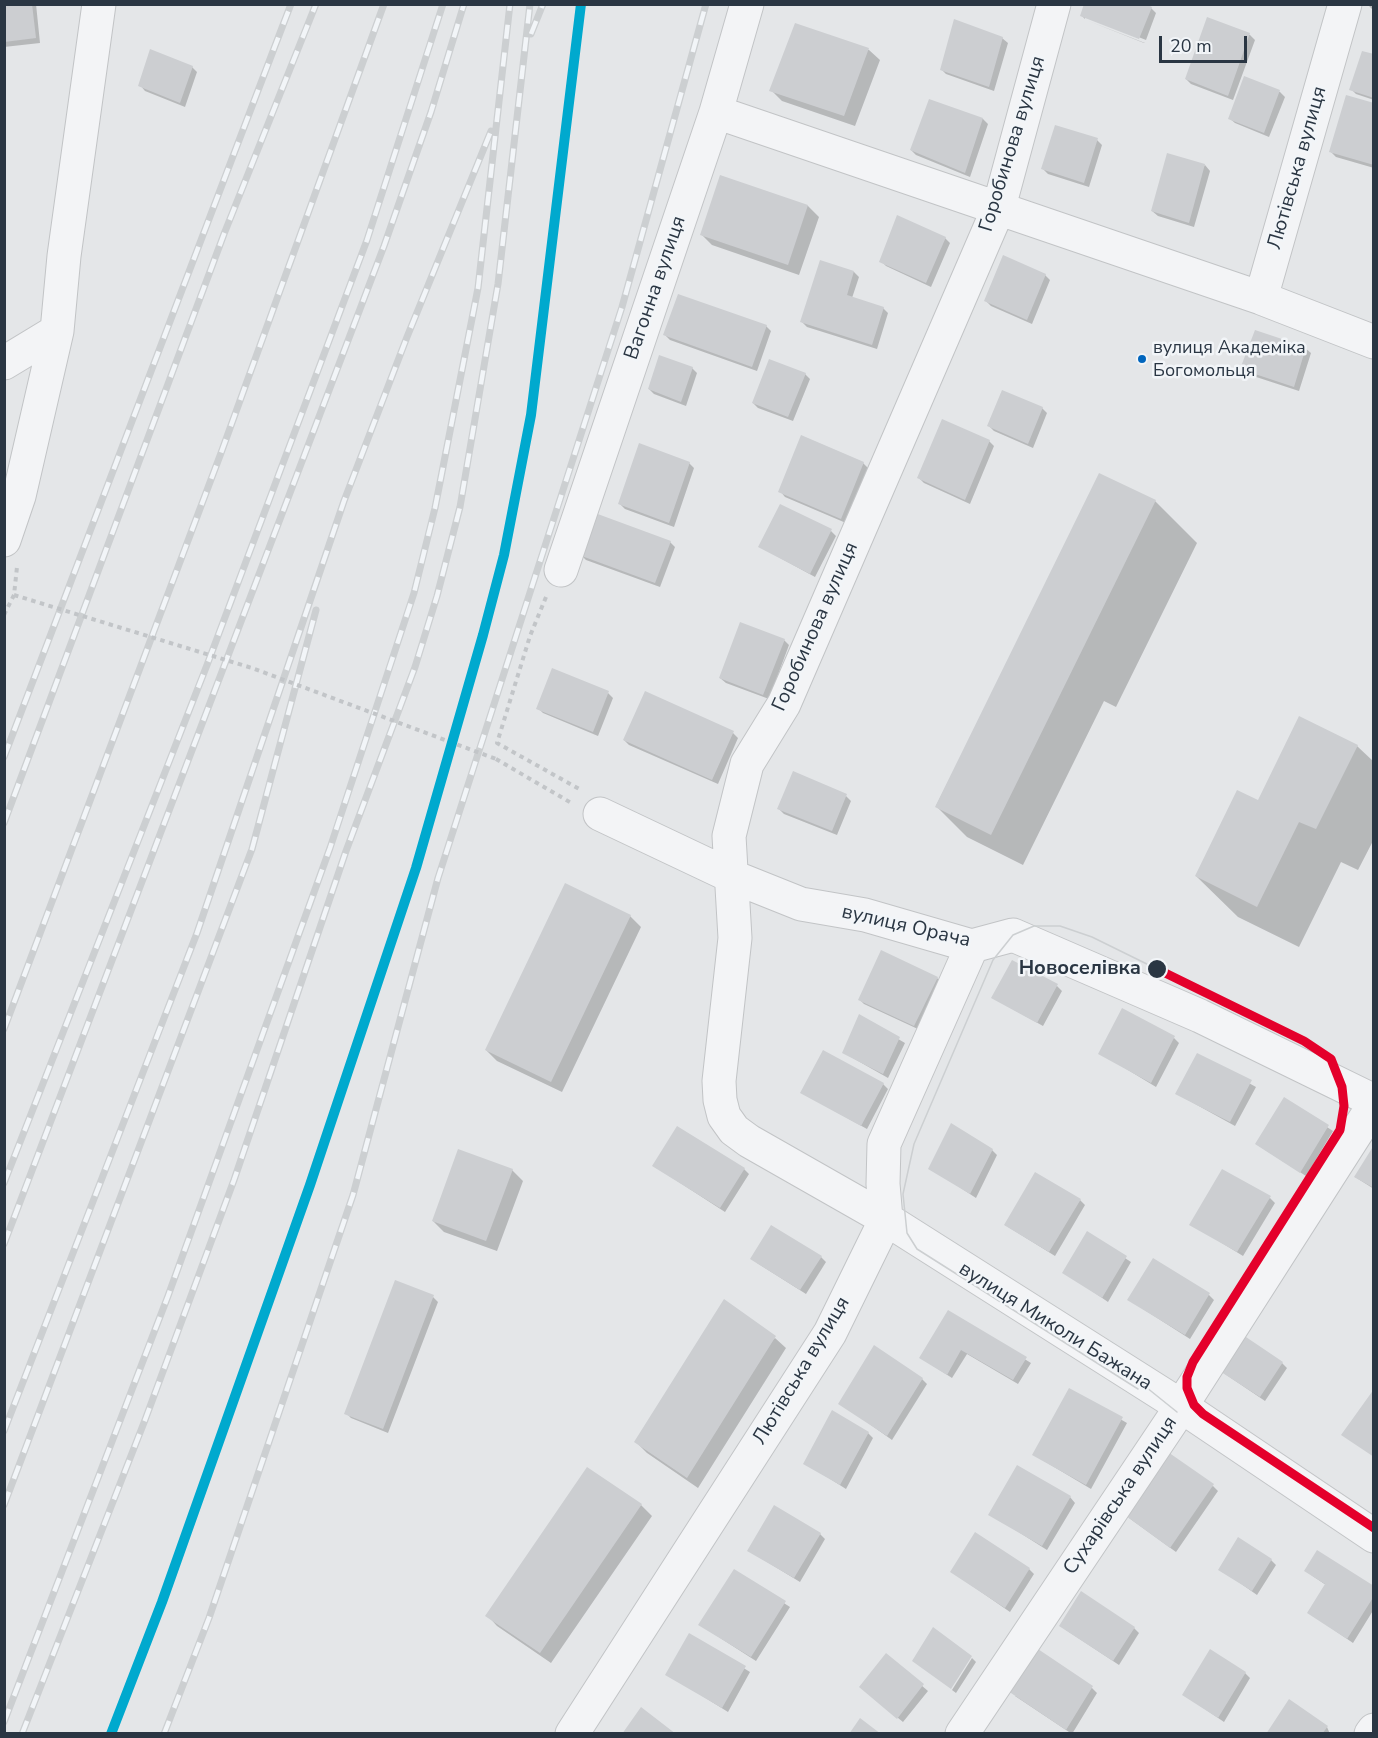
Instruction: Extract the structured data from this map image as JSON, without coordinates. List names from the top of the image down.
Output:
{
  "streets": {
    "street": [
      "Горобинова вулиця",
      "Лютівська вулиця",
      "Вагонна вулиця",
      "вулиця Орача",
      "вулиця Миколи Бажана",
      "Сухарівська вулиця"
    ]
  },
  "crossings": [
    ["Горобинова вулиця", "Лютівська вулиця"],
    ["Горобинова вулиця", "вулиця Орача"],
    ["Горобинова вулиця", "вулиця Миколи Бажана"],
    ["Лютівська вулиця", "вулиця Миколи Бажана"],
    ["вулиця Орача", "Сухарівська вулиця"],
    ["вулиця Миколи Бажана", "Сухарівська вулиця"]
  ],
  "places": ["вулиця Академіка Богомольця", "Новоселівка"],
  "scale_bar": "20 m"
}
